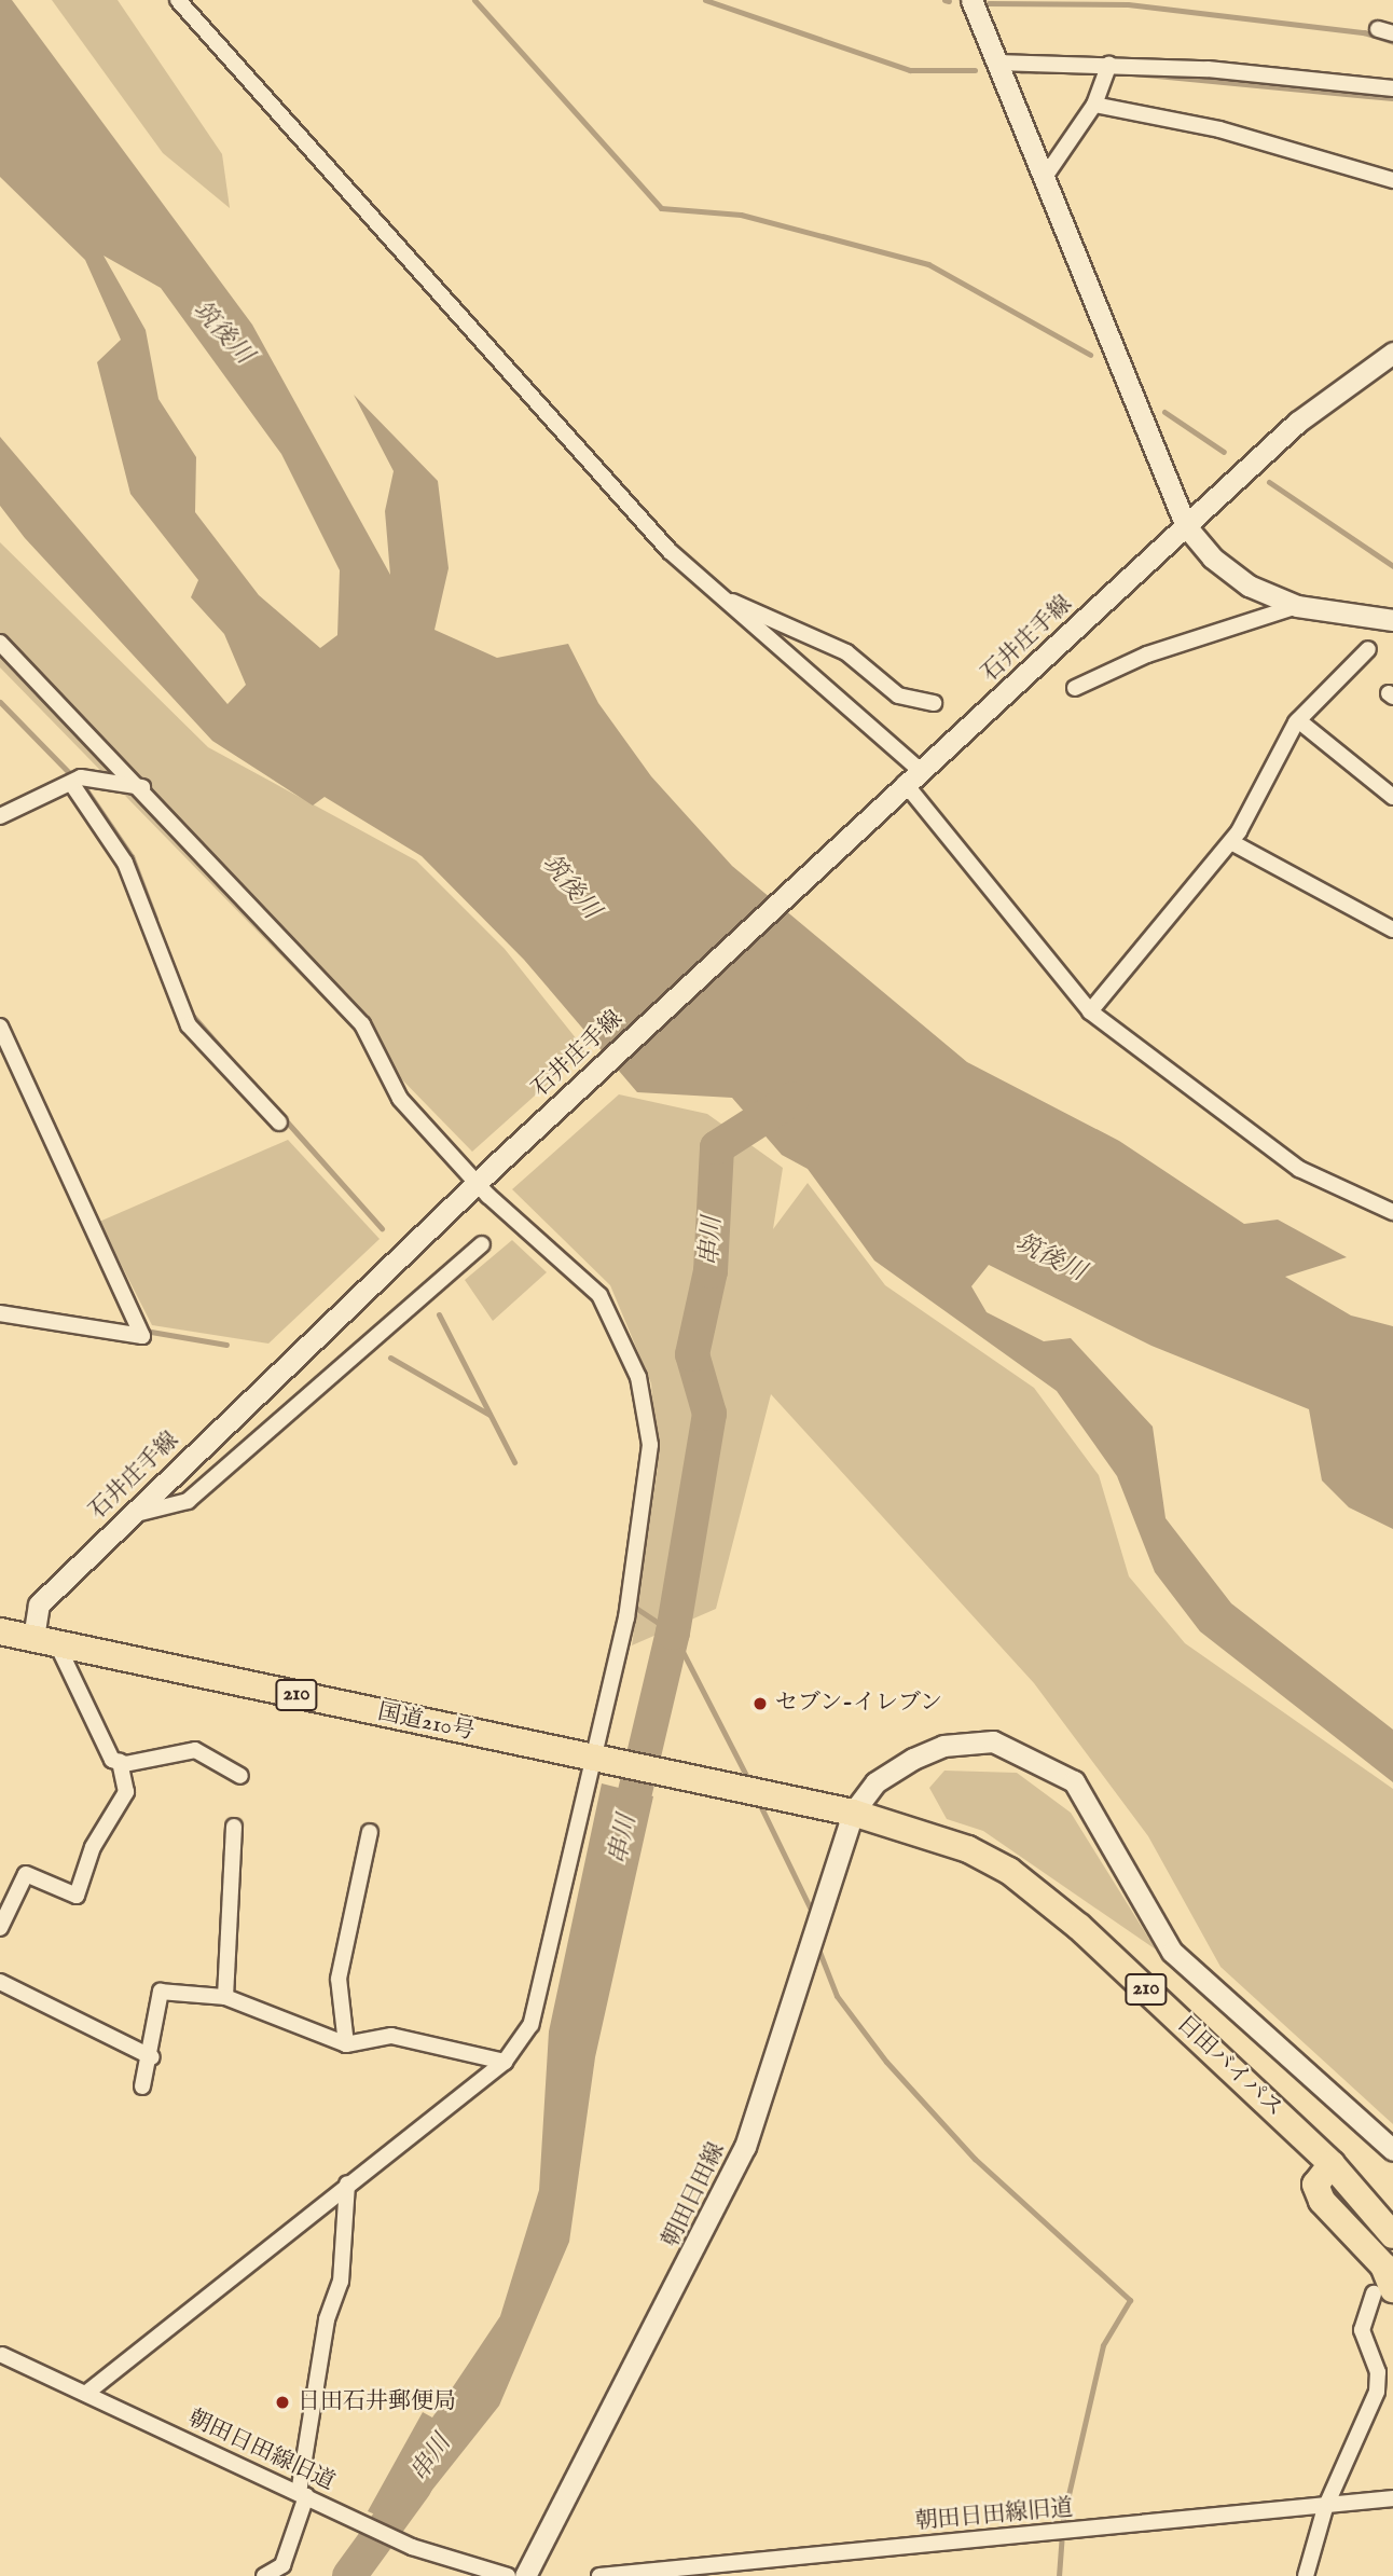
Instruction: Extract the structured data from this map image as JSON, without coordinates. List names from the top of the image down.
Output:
{
  "streets": {
    "highway": ["210", "国道210号", "日田バイパス"],
    "main road": ["石井庄手線", "朝田日田線"],
    "street": ["朝田日田線旧道"]
  },
  "crossings": [
    ["石井庄手線", "国道210号"],
    ["国道210号", "日田バイパス"],
    ["国道210号", "朝田日田線"],
    ["日田バイパス", "朝田日田線"]
  ],
  "water": ["筑後川", "串川"],
  "places": ["セブン-イレブン", "日田石井郵便局"]
}
